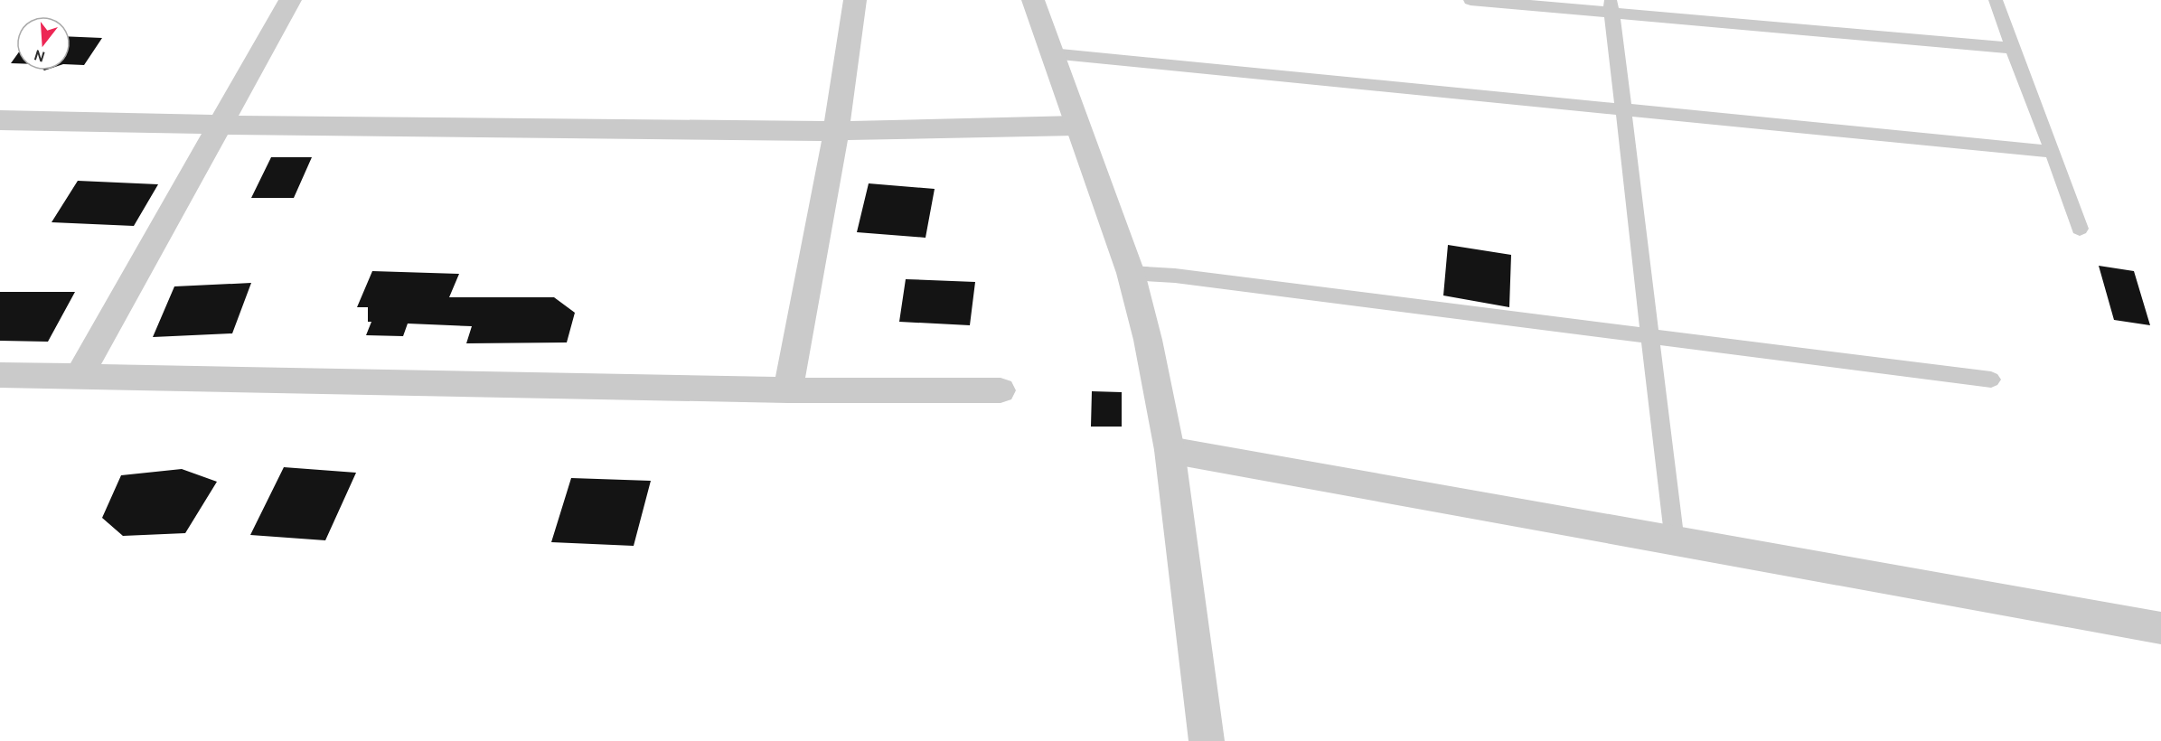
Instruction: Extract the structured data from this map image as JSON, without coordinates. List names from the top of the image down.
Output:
{
  "north": "bottom"
}
